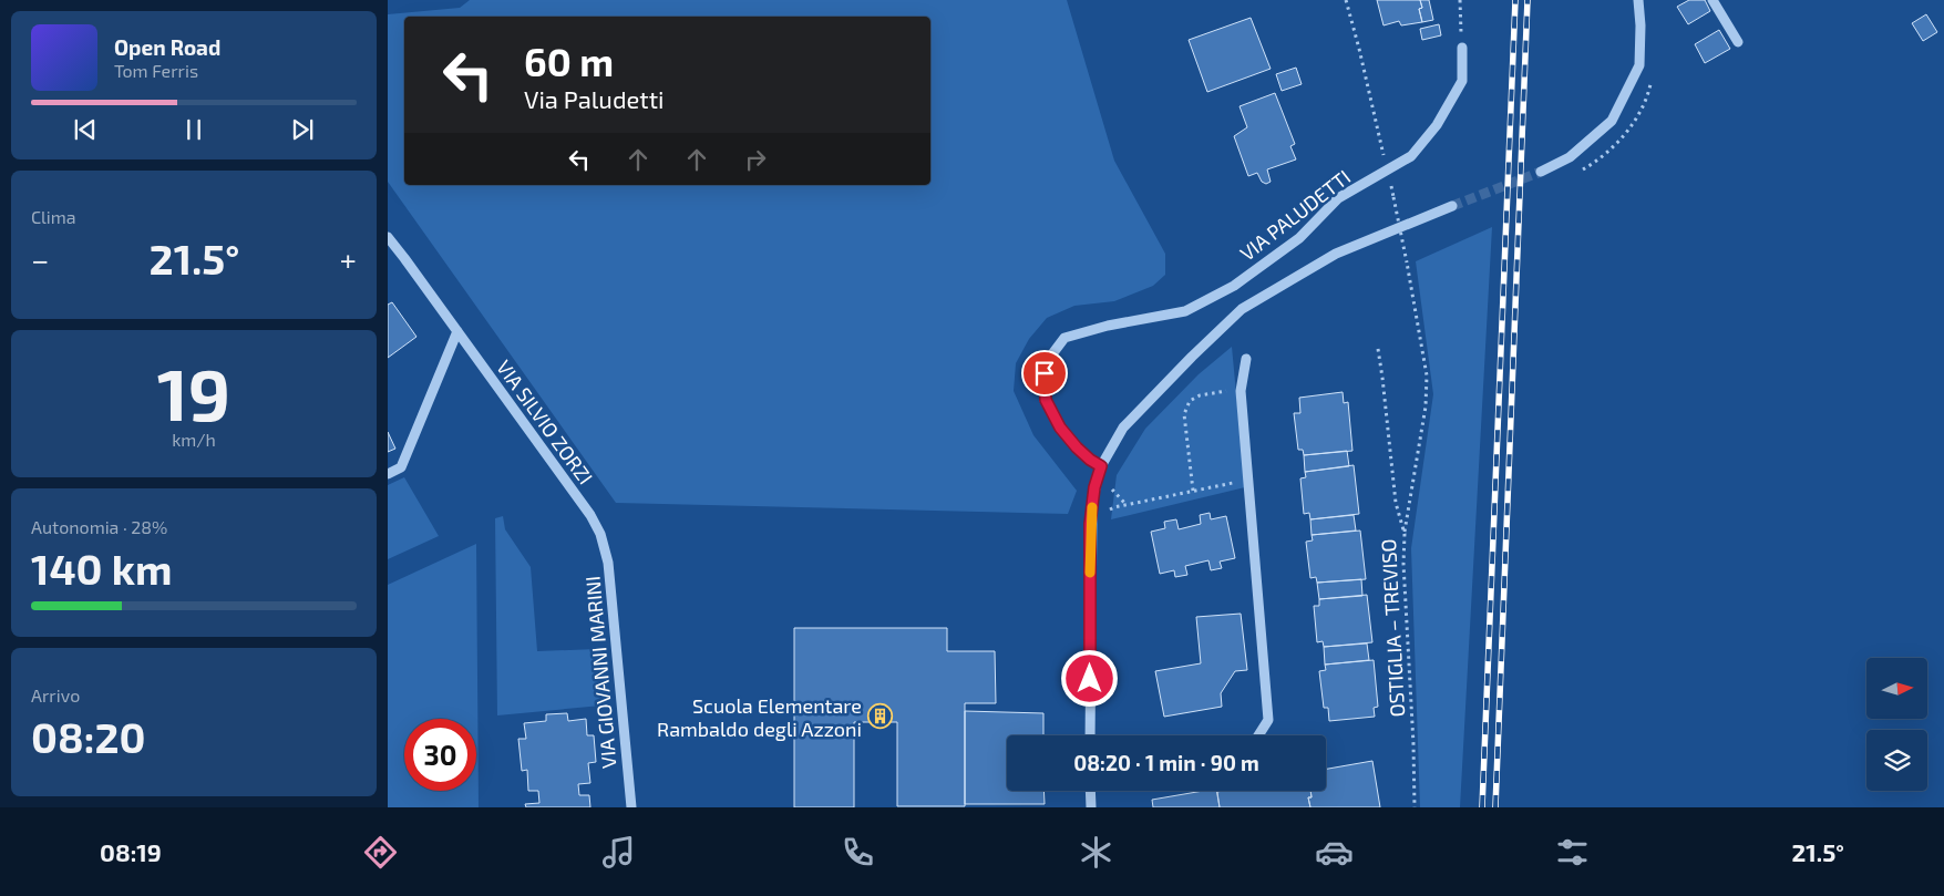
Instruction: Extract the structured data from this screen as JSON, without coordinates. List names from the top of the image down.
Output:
{
  "streets": {
    "street": ["VIA PALUDETTI", "VIA SILVIO ZORZI", "VIA GIOVANNI MARINI"],
    "path": ["OSTIGLIA – TREVISO"]
  },
  "crossings": [
    ["VIA SILVIO ZORZI", "VIA GIOVANNI MARINI"]
  ],
  "places": {
    "building": ["Scuola Elementare Rambaldo degli Azzoni"]
  },
  "north": "right",
  "page": {
    "turn": ["60 m", "Via Paludetti"],
    "song": ["Open Road", "Tom Ferris"],
    "tile": [
      "Clima",
      ["19", "km/h"],
      ["Autonomia · 28%", "140 km"],
      ["Arrivo", "08:20"]
    ],
    "heat": ["−", "21.5°", "+"],
    "limit": "30",
    "trip": "08:20 · 1 min · 90 m",
    "tabs": ["08:19", "21.5°"]
  }
}
